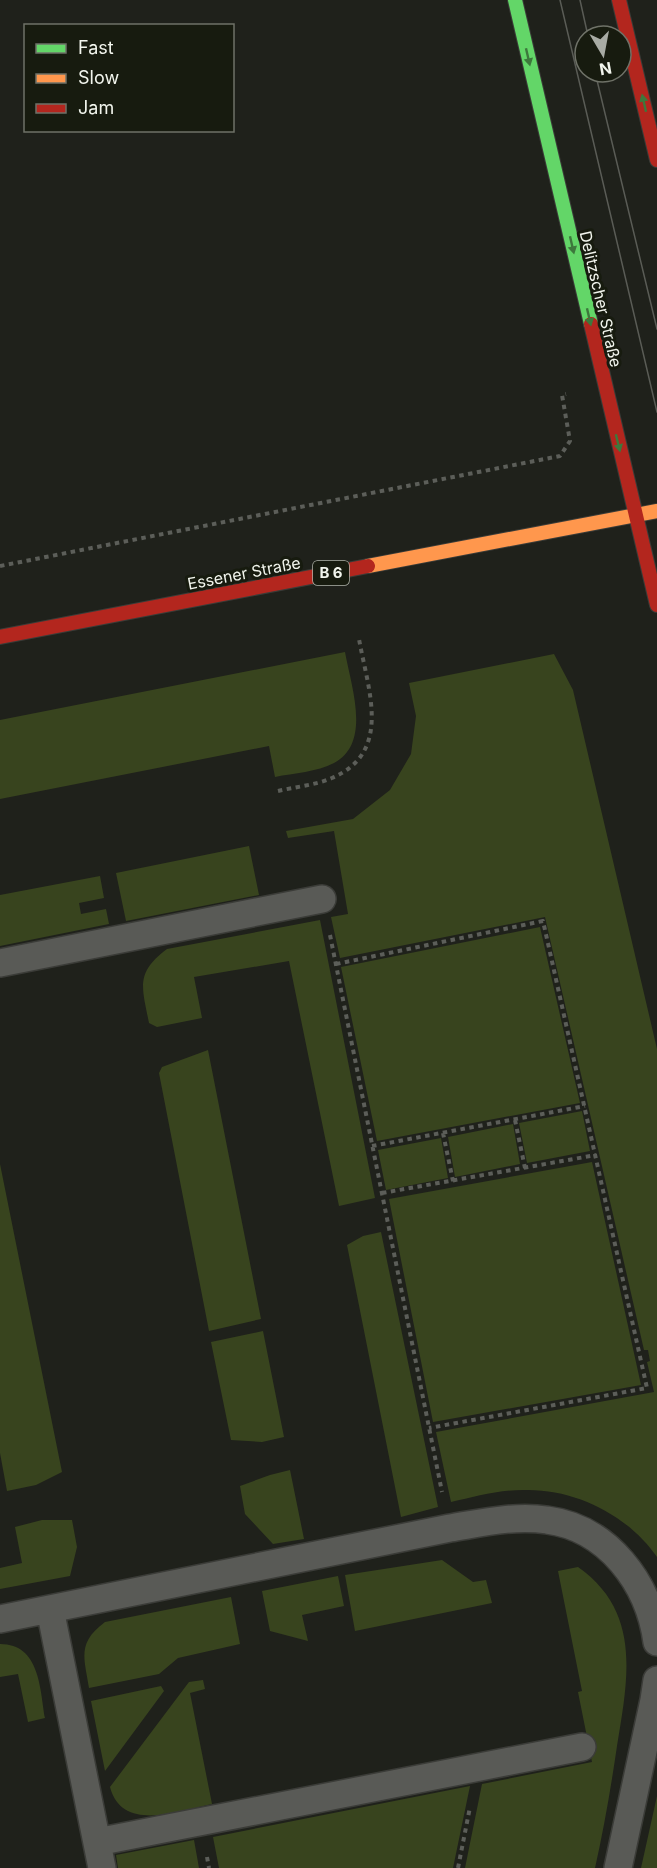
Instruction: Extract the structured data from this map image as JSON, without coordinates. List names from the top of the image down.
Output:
{
  "streets": {
    "main road": ["Delitzscher Straße", "Essener Straße", "B 6"]
  },
  "crossings": [
    ["Delitzscher Straße", "Essener Straße"],
    ["Delitzscher Straße", "B 6"],
    ["Essener Straße", "B 6"]
  ],
  "legend": ["Fast", "Slow", "Jam"],
  "north": "bottom"
}
